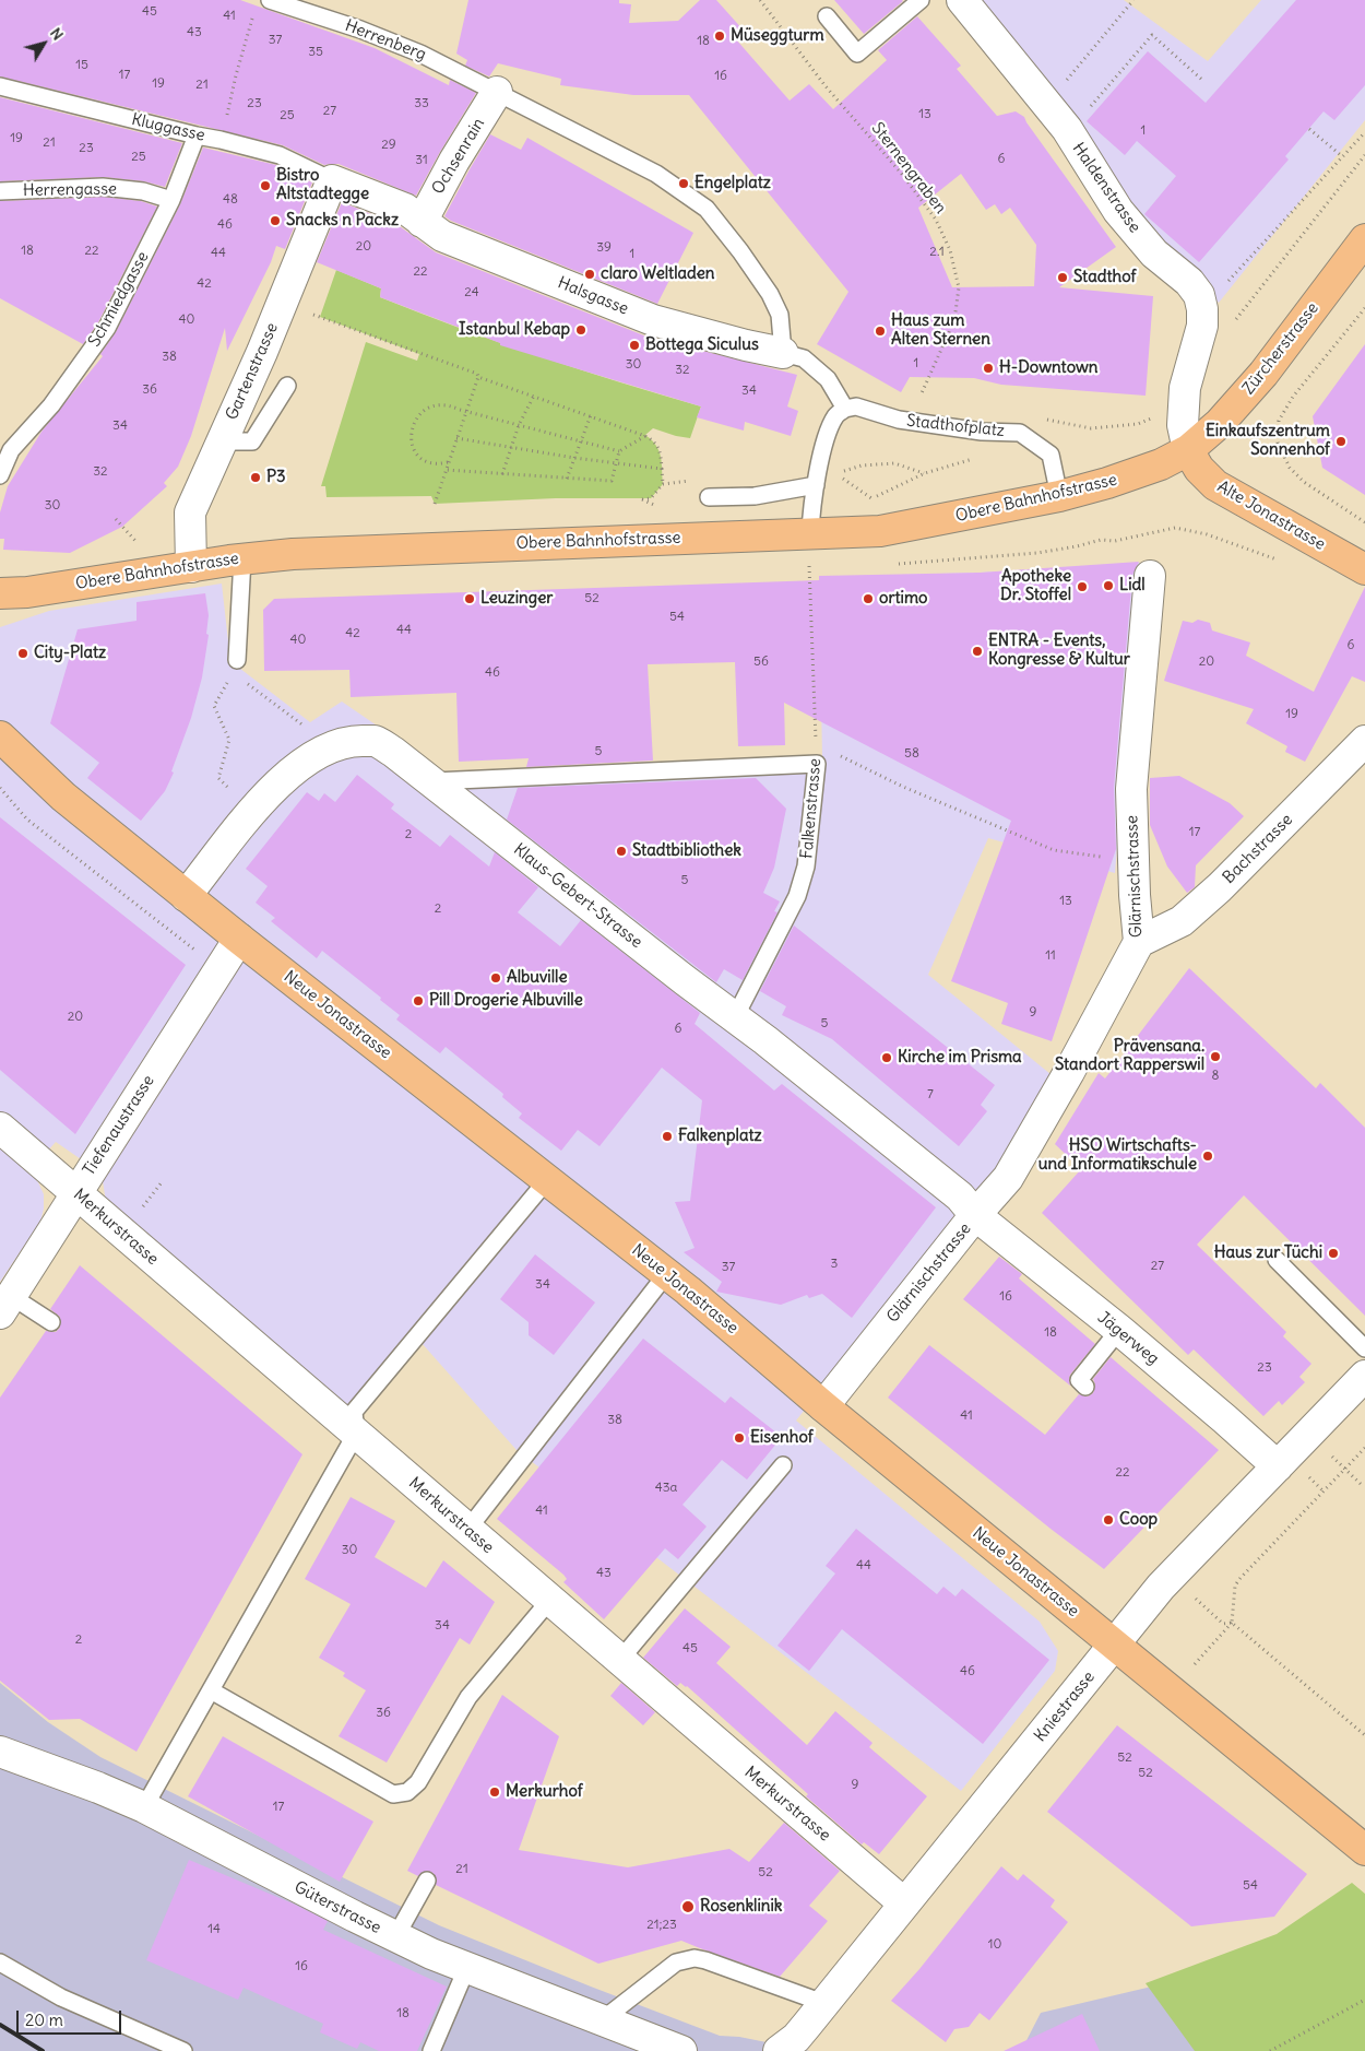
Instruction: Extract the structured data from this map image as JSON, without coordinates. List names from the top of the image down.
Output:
{
  "streets": {
    "main road": [
      "Zürcherstrasse",
      "Obere Bahnhofstrasse",
      "Alte Jonastrasse",
      "Neue Jonastrasse"
    ],
    "street": [
      "Ochsenrain",
      "Haldenstrasse",
      "Halsgasse",
      "Gartenstrasse",
      "Bachstrasse",
      "Glärnischstrasse",
      "Klaus-Gebert-Strasse",
      "Tiefenaustrasse",
      "Merkurstrasse",
      "Jägerweg",
      "Kniestrasse",
      "Güterstrasse"
    ],
    "lane": [
      "Herrenberg",
      "Kluggasse",
      "Herrengasse",
      "Schmiedgasse",
      "Stadthofplatz",
      "Falkenstrasse"
    ],
    "path": ["Sternengraben"]
  },
  "crossings": [
    ["Herrenberg", "Ochsenrain"],
    ["Kluggasse", "Halsgasse"],
    ["Kluggasse", "Schmiedgasse"],
    ["Kluggasse", "Gartenstrasse"],
    ["Ochsenrain", "Halsgasse"],
    ["Herrengasse", "Schmiedgasse"],
    ["Halsgasse", "Gartenstrasse"],
    ["Halsgasse", "Stadthofplatz"],
    ["Zürcherstrasse", "Obere Bahnhofstrasse"],
    ["Zürcherstrasse", "Alte Jonastrasse"],
    ["Gartenstrasse", "Obere Bahnhofstrasse"],
    ["Stadthofplatz", "Obere Bahnhofstrasse"],
    ["Obere Bahnhofstrasse", "Alte Jonastrasse"],
    ["Falkenstrasse", "Klaus-Gebert-Strasse"],
    ["Bachstrasse", "Glärnischstrasse"],
    ["Glärnischstrasse", "Klaus-Gebert-Strasse"],
    ["Glärnischstrasse", "Neue Jonastrasse"],
    ["Glärnischstrasse", "Jägerweg"],
    ["Klaus-Gebert-Strasse", "Neue Jonastrasse"],
    ["Klaus-Gebert-Strasse", "Jägerweg"],
    ["Neue Jonastrasse", "Tiefenaustrasse"],
    ["Neue Jonastrasse", "Kniestrasse"],
    ["Tiefenaustrasse", "Merkurstrasse"],
    ["Merkurstrasse", "Kniestrasse"],
    ["Jägerweg", "Kniestrasse"]
  ],
  "places": [
    "Müseggturm",
    "Engelplatz",
    "Bistro Altstadtegge",
    "Snacks n Packz",
    "claro Weltladen",
    "Stadthof",
    "Istanbul Kebap",
    "Haus zum Alten Sternen",
    "Bottega Siculus",
    "H-Downtown",
    "Einkaufszentrum Sonnenhof",
    "P3",
    "Lidl",
    "Apotheke Dr. Stoffel",
    "Leuzinger",
    "ortimo",
    "ENTRA - Events, Kongresse & Kultur",
    "City-Platz",
    "Stadtbibliothek",
    "Albuville",
    "Pill Drogerie Albuville",
    "Prävensana. Standort Rapperswil",
    "Kirche im Prisma",
    "Falkenplatz",
    "HSO Wirtschafts- und Informatikschule",
    "Haus zur Tüchi",
    "Eisenhof",
    "Coop",
    "Merkurhof",
    "Rosenklinik"
  ],
  "house_numbers": [
    "45",
    "41",
    "43",
    "37",
    "18",
    "35",
    "15",
    "17",
    "16",
    "19",
    "21",
    "23",
    "33",
    "27",
    "13",
    "25",
    "1",
    "19",
    "21",
    "29",
    "23",
    "25",
    "6",
    "31",
    "48",
    "46",
    "20",
    "39",
    "18",
    "22",
    "2.1",
    "44",
    "1",
    "22",
    "42",
    "24",
    "40",
    "38",
    "1",
    "30",
    "32",
    "36",
    "34",
    "34",
    "32",
    "30",
    "52",
    "54",
    "44",
    "42",
    "40",
    "6",
    "56",
    "20",
    "46",
    "19",
    "5",
    "58",
    "17",
    "2",
    "5",
    "13",
    "2",
    "11",
    "9",
    "20",
    "5",
    "6",
    "8",
    "7",
    "3",
    "27",
    "37",
    "34",
    "16",
    "18",
    "23",
    "41",
    "38",
    "22",
    "43a",
    "41",
    "30",
    "44",
    "43",
    "34",
    "2",
    "45",
    "46",
    "36",
    "52",
    "52",
    "9",
    "17",
    "21",
    "52",
    "54",
    "21;23",
    "14",
    "10",
    "16",
    "18"
  ],
  "scale_bar": "20 m",
  "north": "top right"
}
